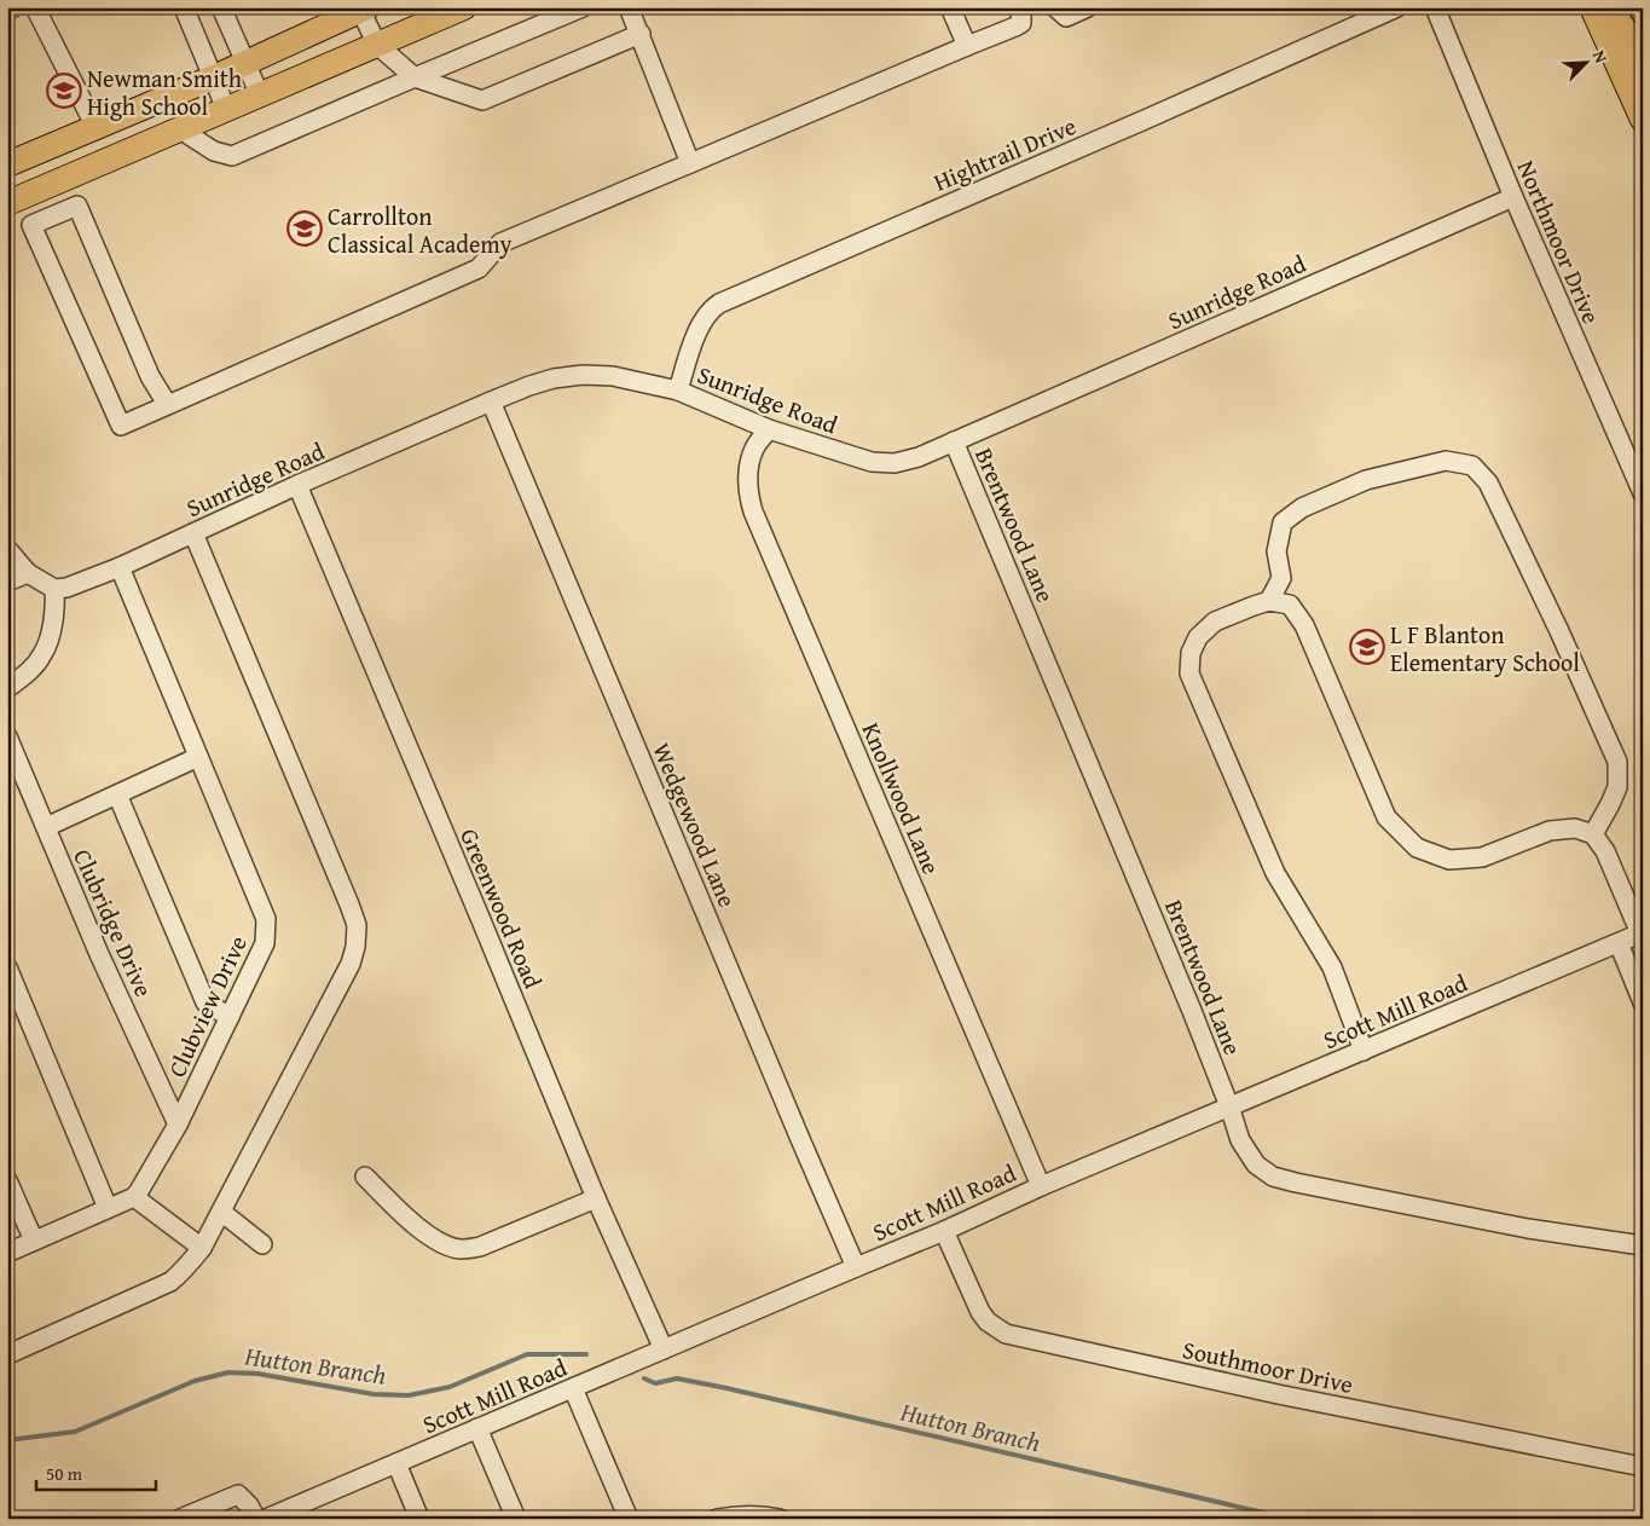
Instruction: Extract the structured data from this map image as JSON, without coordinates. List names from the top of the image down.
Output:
{
  "streets": {
    "street": [
      "Hightrail Drive",
      "Northmoor Drive",
      "Sunridge Road",
      "Brentwood Lane",
      "Knollwood Lane",
      "Wedgewood Lane",
      "Greenwood Road",
      "Clubridge Drive",
      "Clubview Drive",
      "Scott Mill Road",
      "Southmoor Drive"
    ]
  },
  "crossings": [
    ["Hightrail Drive", "Sunridge Road"],
    ["Northmoor Drive", "Sunridge Road"],
    ["Sunridge Road", "Brentwood Lane"],
    ["Sunridge Road", "Knollwood Lane"],
    ["Sunridge Road", "Wedgewood Lane"],
    ["Sunridge Road", "Greenwood Road"],
    ["Sunridge Road", "Clubview Drive"],
    ["Brentwood Lane", "Scott Mill Road"],
    ["Knollwood Lane", "Scott Mill Road"],
    ["Wedgewood Lane", "Scott Mill Road"],
    ["Greenwood Road", "Scott Mill Road"],
    ["Clubridge Drive", "Clubview Drive"],
    ["Scott Mill Road", "Southmoor Drive"]
  ],
  "water": ["Hutton Branch"],
  "places": {
    "school or university": ["Newman Smith High School", "Carrollton Classical Academy", "L F Blanton Elementary School"]
  },
  "scale_bar": "50 m",
  "north": "top right"
}
